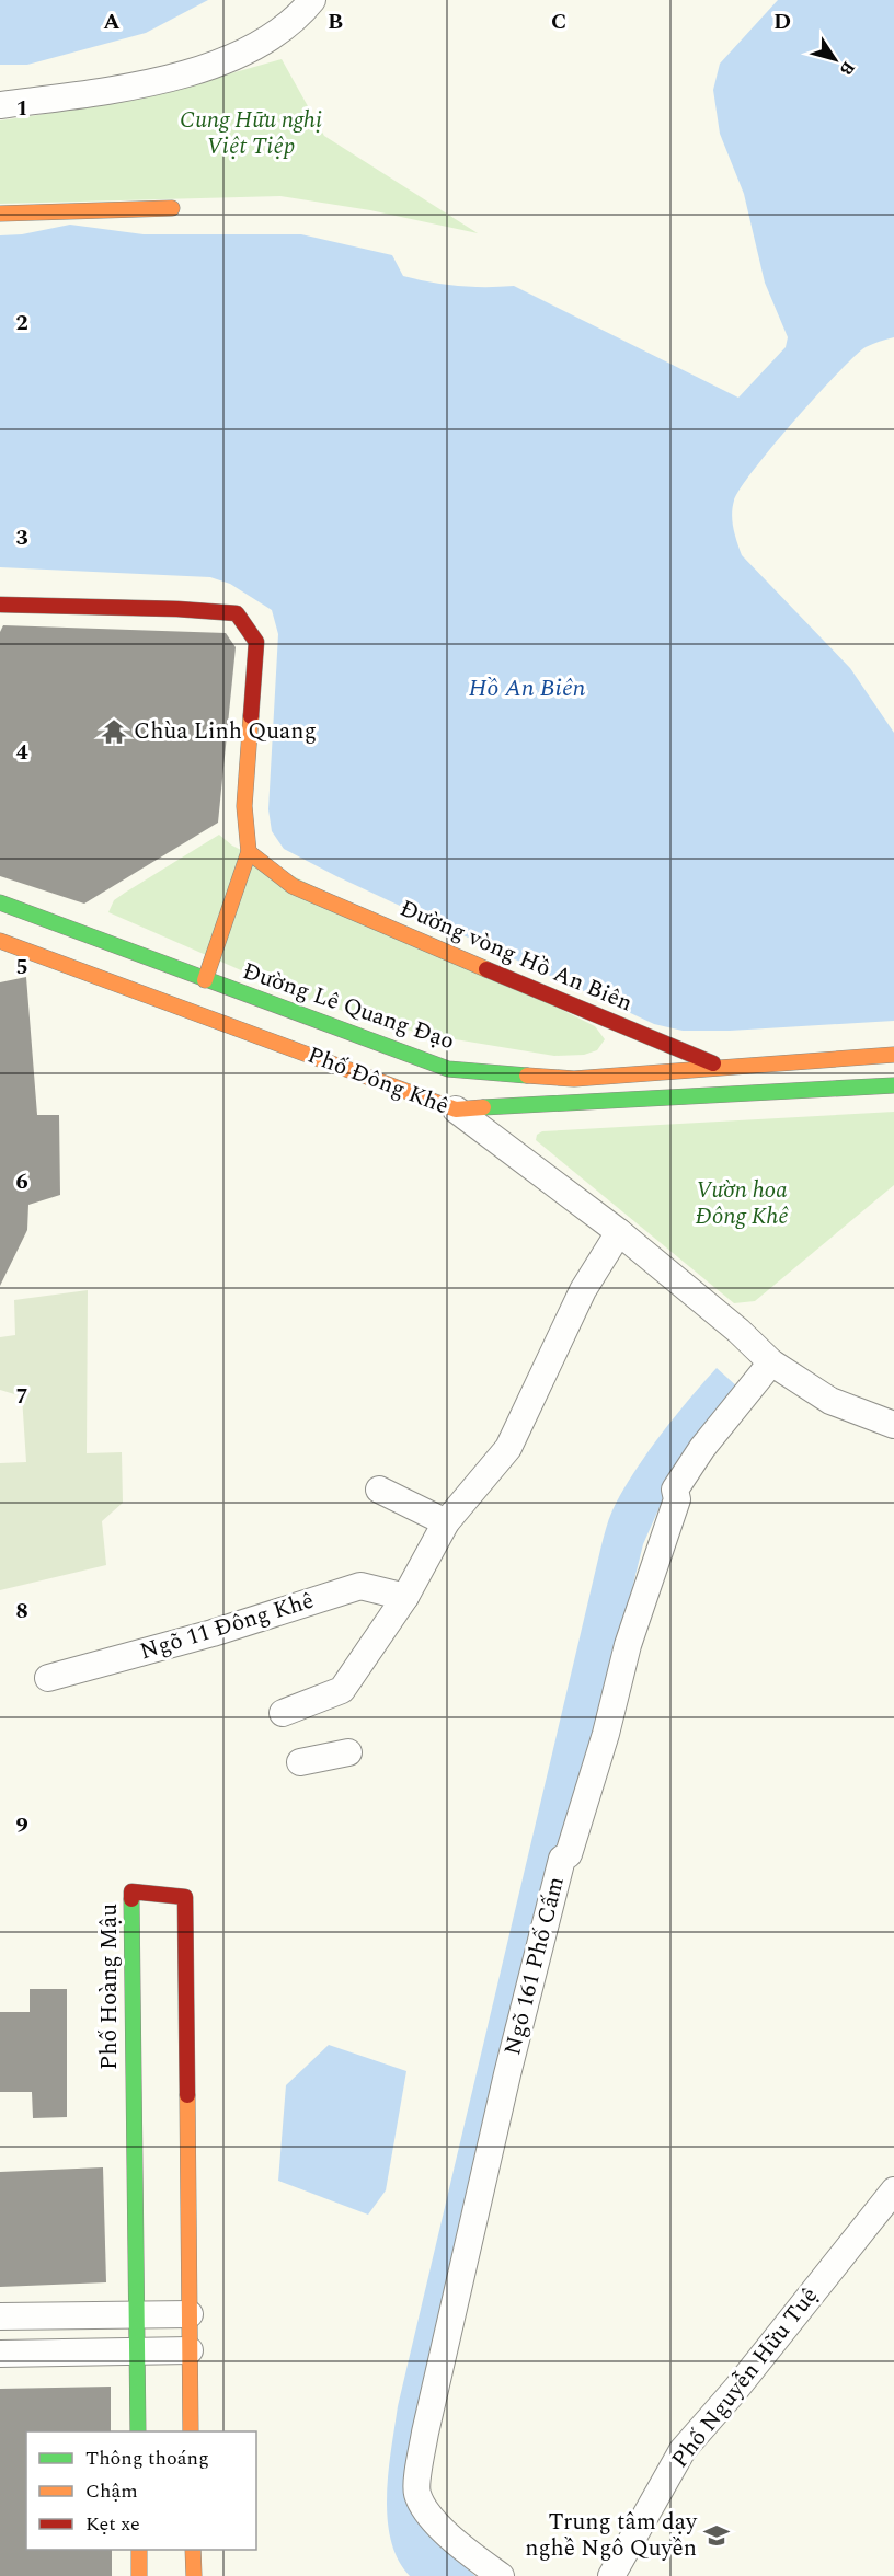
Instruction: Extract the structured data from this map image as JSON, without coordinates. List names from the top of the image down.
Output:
{
  "streets": {
    "street": [
      "Đường vòng Hồ An Biên",
      "Đường Lê Quang Đạo",
      "Phố Đông Khê",
      "Ngõ 11 Đông Khê",
      "Ngõ 161 Phố Cấm",
      "Phố Hoàng Mậu",
      "Phố Nguyễn Hữu Tuệ"
    ]
  },
  "crossings": [
    ["Đường vòng Hồ An Biên", "Đường Lê Quang Đạo"],
    ["Đường Lê Quang Đạo", "Phố Đông Khê"],
    ["Phố Đông Khê", "Ngõ 161 Phố Cấm"]
  ],
  "water": ["Hồ An Biên"],
  "parks": ["Cung Hữu nghị Việt Tiệp", "Vườn hoa Đông Khê"],
  "places": {
    "temple": ["Chùa Linh Quang"],
    "school or university": ["Trung tâm dạy nghề Ngô Quyền"]
  },
  "legend": ["Thông thoáng", "Chậm", "Kẹt xe"],
  "north": "bottom right",
  "grid": {
    "columns": [
      "A",
      "B",
      "C",
      "D"
    ],
    "rows": [
      "1",
      "2",
      "3",
      "4",
      "5",
      "6",
      "7",
      "8",
      "9"
    ]
  }
}
